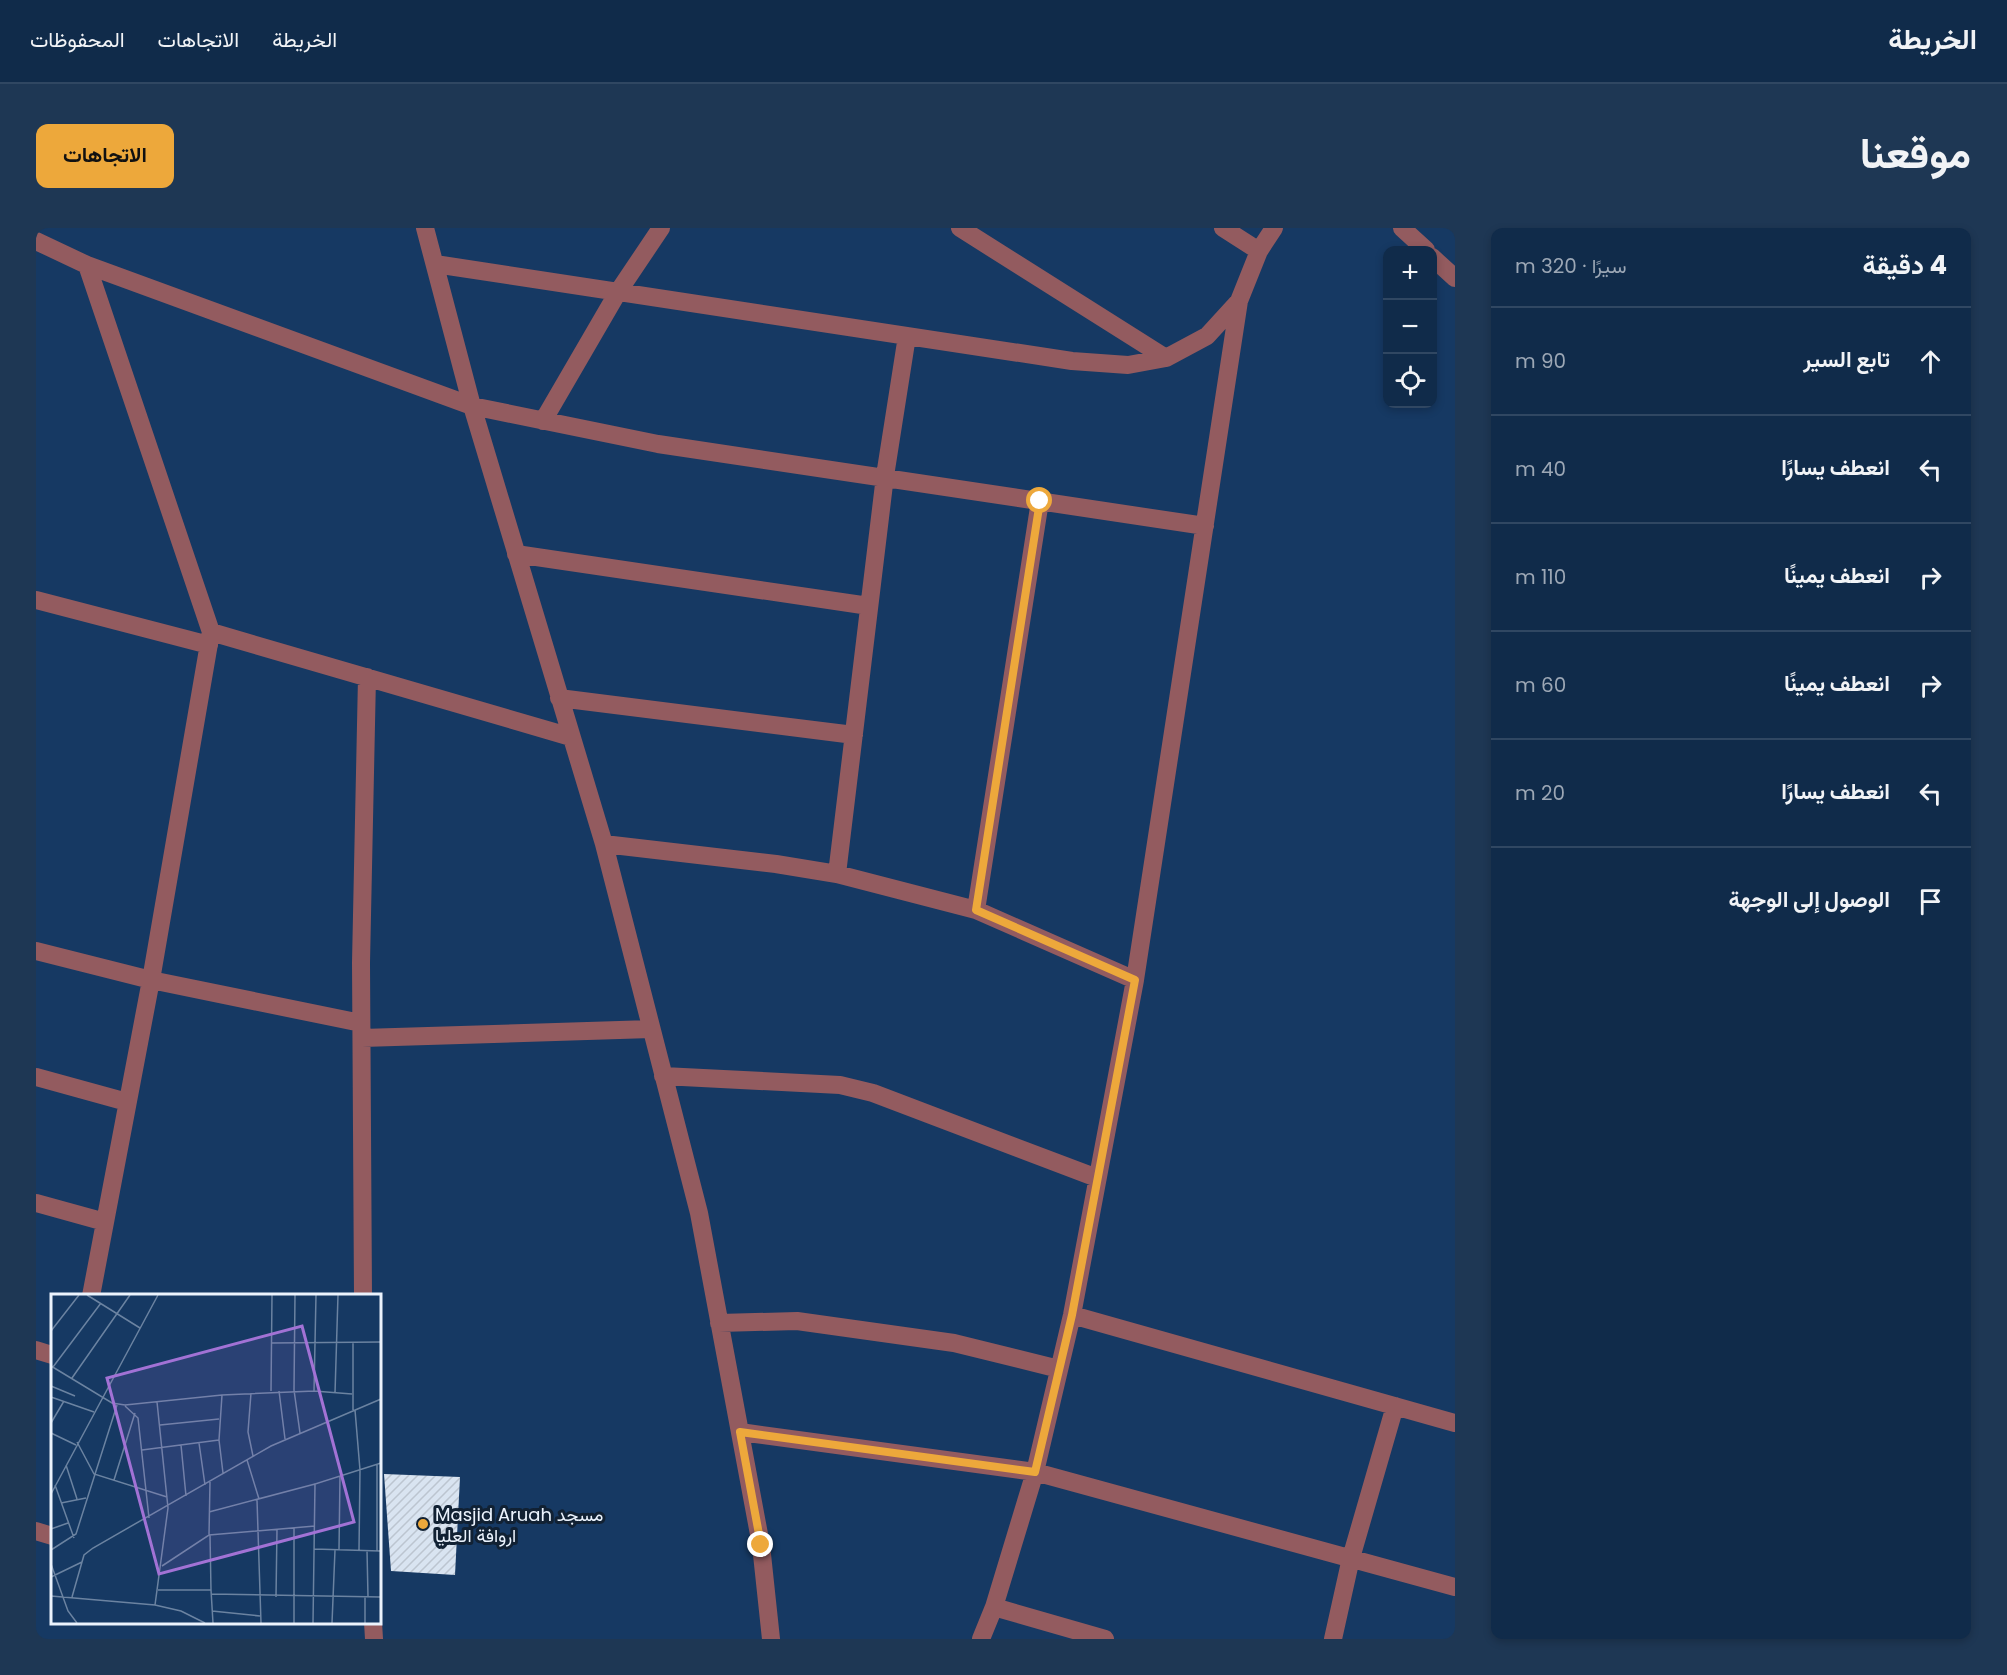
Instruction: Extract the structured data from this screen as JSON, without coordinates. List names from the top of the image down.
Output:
{
  "places": ["Masjid Aruah مسجد اروافة العليا"],
  "page": {
    "header": "الخريطة",
    "nav": ["الخريطة", "الاتجاهات", "المحفوظات"],
    "title": "موقعنا",
    "buttons": "الاتجاهات",
    "heading": ["4 دقيقة", "سيرًا · 320 m"],
    "map_buttons": ["+", "−"],
    "list": [
      ["تابع السير", "90 m"],
      ["انعطف يسارًا", "40 m"],
      ["انعطف يمينًا", "110 m"],
      ["انعطف يمينًا", "60 m"],
      ["انعطف يسارًا", "20 m"],
      "الوصول إلى الوجهة"
    ]
  }
}
